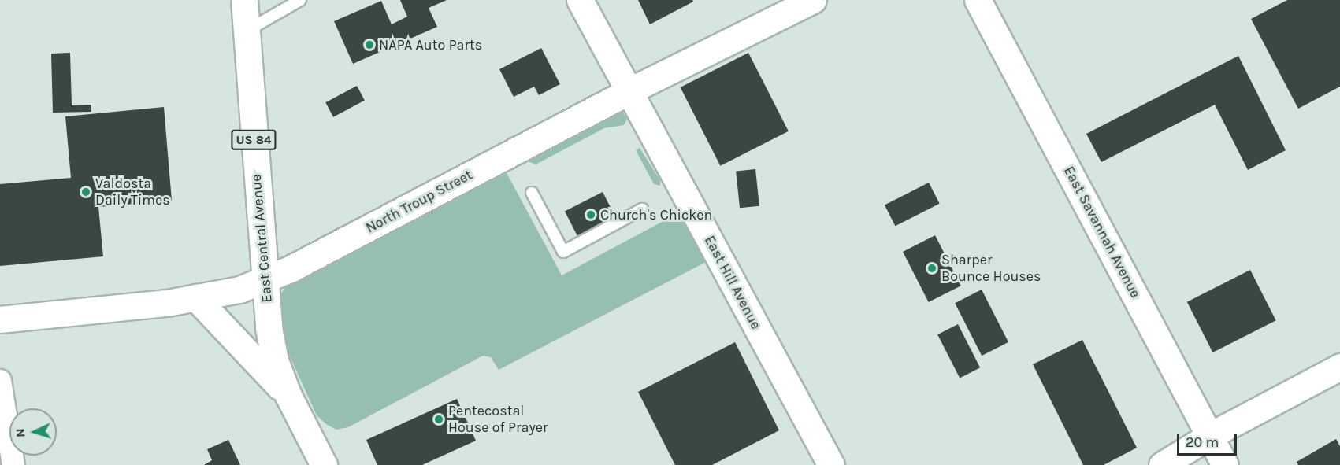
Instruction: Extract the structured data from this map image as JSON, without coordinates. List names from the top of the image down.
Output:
{
  "streets": {
    "main road": [
      "US 84",
      "North Troup Street",
      "East Savannah Avenue",
      "East Central Avenue",
      "East Hill Avenue"
    ]
  },
  "crossings": [
    ["North Troup Street", "East Central Avenue"],
    ["North Troup Street", "East Hill Avenue"]
  ],
  "places": [
    "NAPA Auto Parts",
    "Valdosta Daily Times",
    "Church's Chicken",
    "Sharper Bounce Houses",
    "Pentecostal House of Prayer"
  ],
  "scale_bar": "20 m",
  "north": "left"
}
